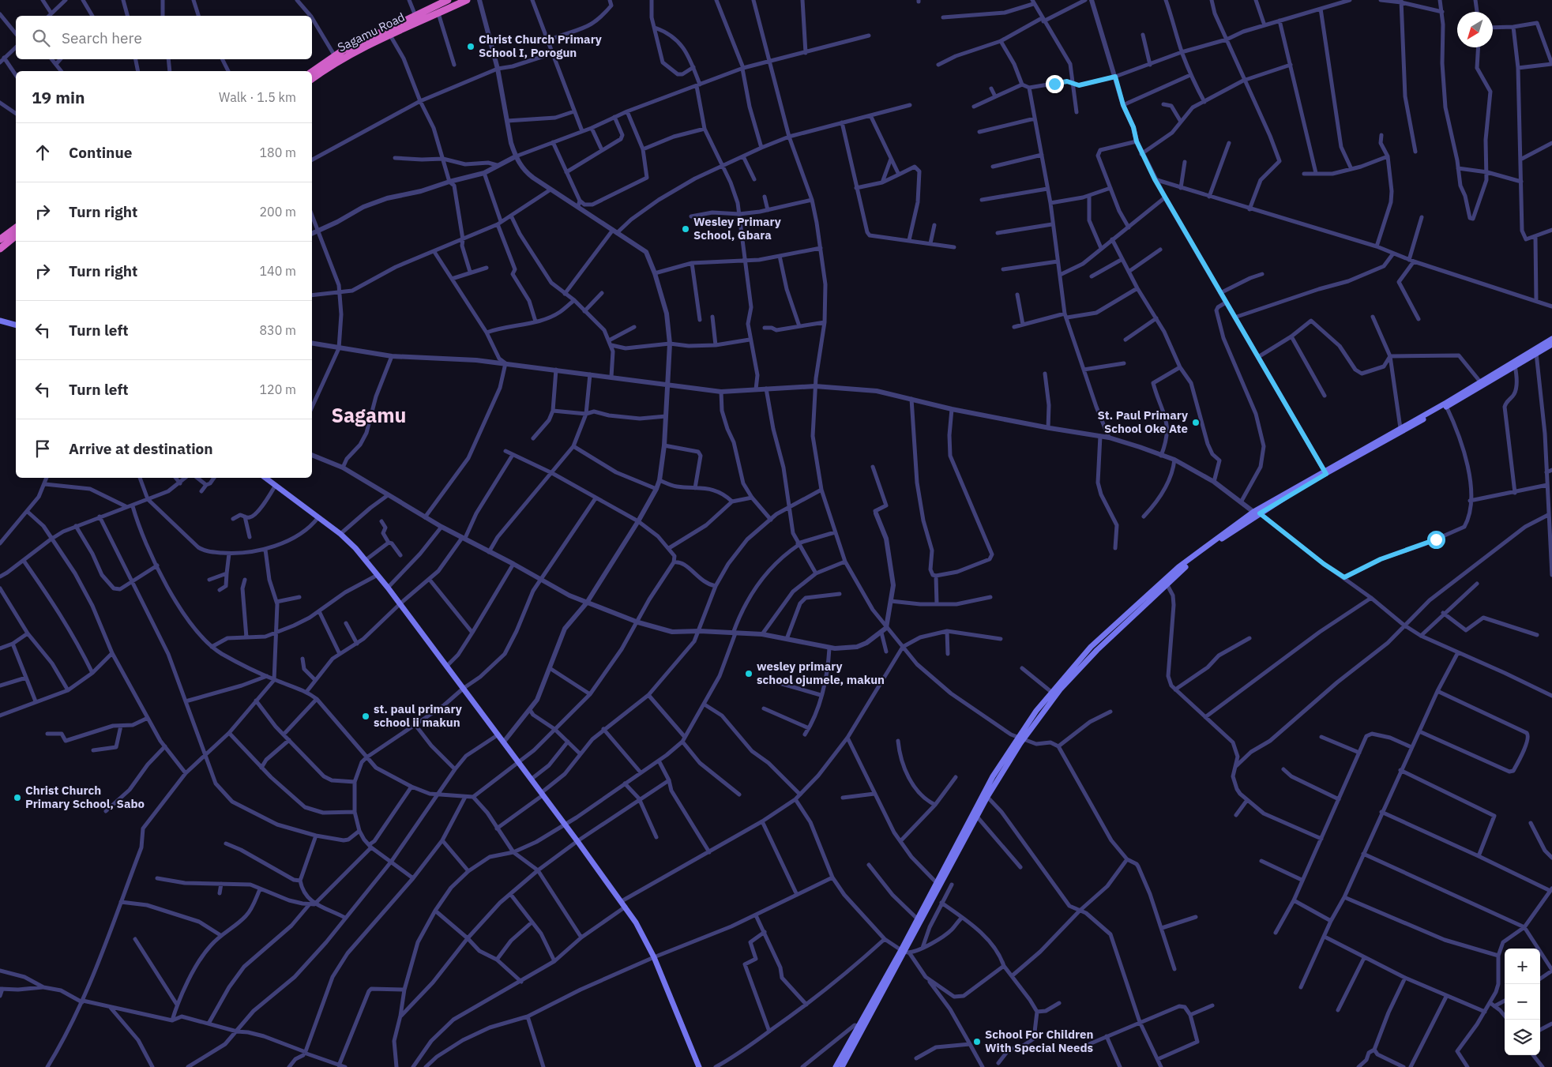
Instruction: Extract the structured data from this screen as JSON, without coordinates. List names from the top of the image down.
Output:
{
  "streets": {
    "highway": ["Sagamu Road"]
  },
  "districts": ["Sagamu"],
  "places": [
    "Christ Church Primary School I, Porogun",
    "Wesley Primary School, Gbara",
    "St. Paul Primary School Oke Ate",
    "wesley primary school ojumele, makun",
    "st. paul primary school ii makun",
    "Christ Church Primary School, Sabo",
    "School For Children With Special Needs"
  ],
  "north": "bottom left",
  "page": {
    "search": "Search here",
    "heading": ["19 min", "Walk · 1.5 km"],
    "list": [
      ["Continue", "180 m"],
      ["Turn right", "200 m"],
      ["Turn right", "140 m"],
      ["Turn left", "830 m"],
      ["Turn left", "120 m"],
      "Arrive at destination"
    ],
    "map_buttons": ["+", "−"]
  }
}
